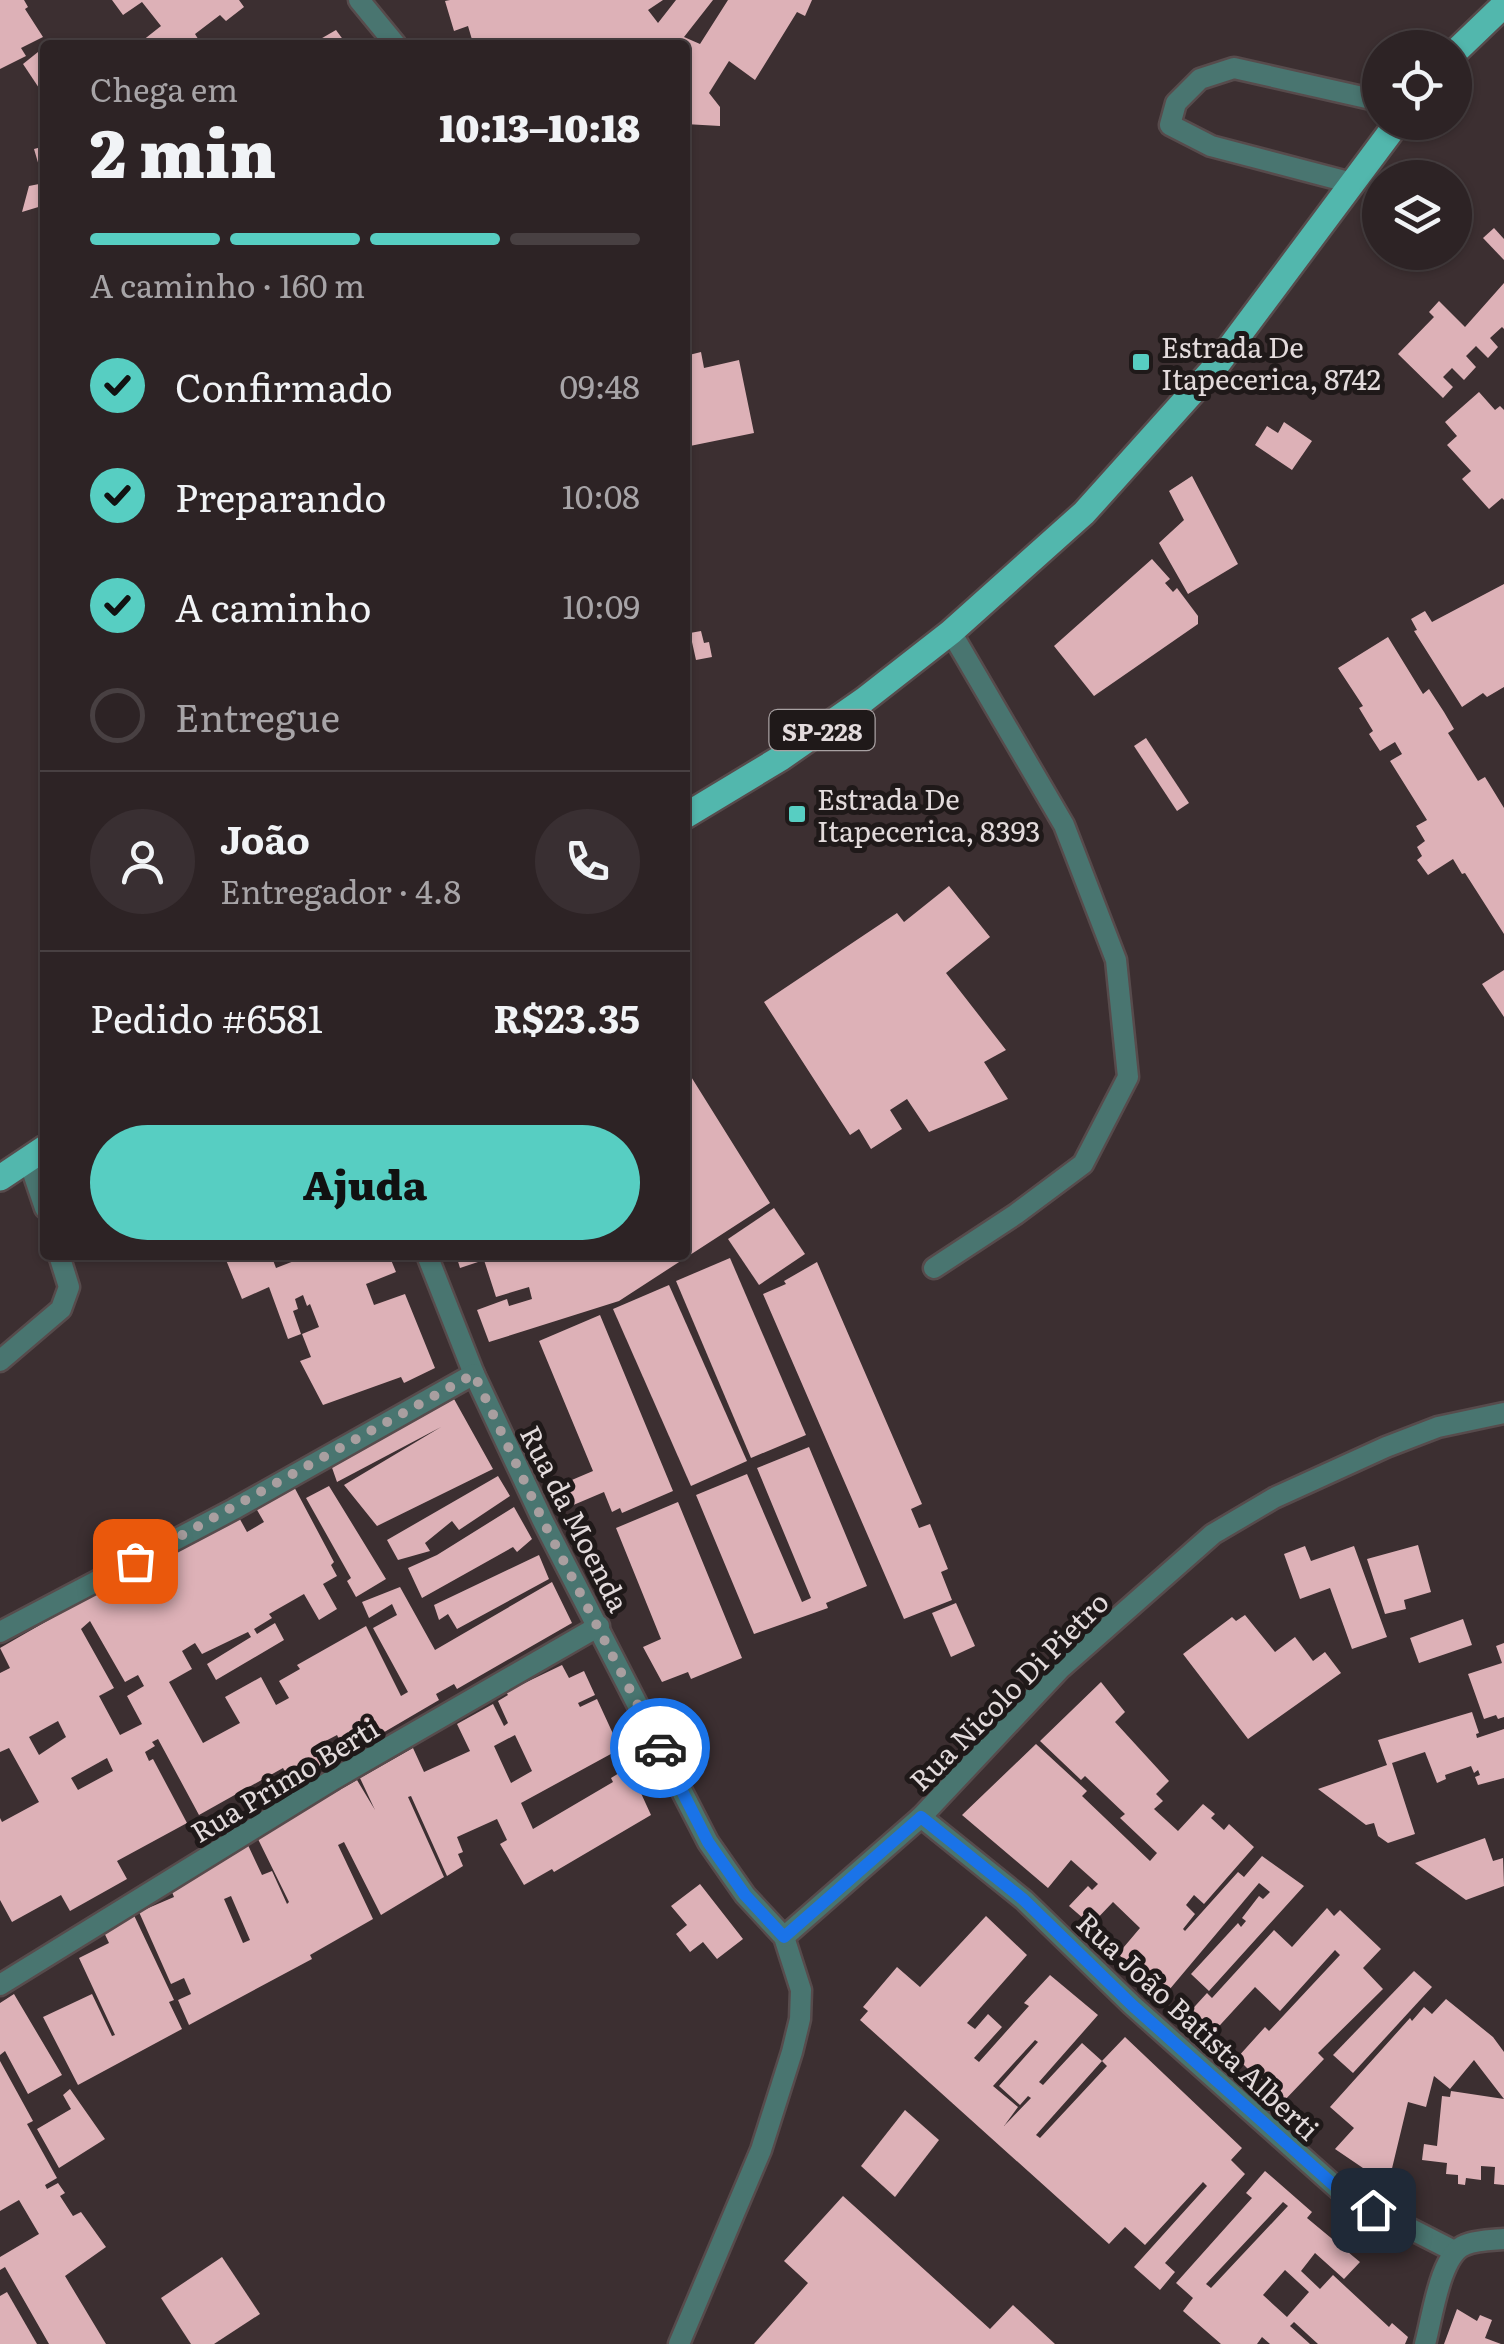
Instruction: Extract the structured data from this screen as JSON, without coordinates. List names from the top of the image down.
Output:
{
  "streets": {
    "main road": ["SP-228"],
    "street": [
      "Rua da Moenda",
      "Rua Nicolo Di Pietro",
      "Rua Primo Berti",
      "Rua João Batista Alberti"
    ]
  },
  "crossings": [
    ["Rua da Moenda", "Rua Nicolo Di Pietro"],
    ["Rua da Moenda", "Rua Primo Berti"],
    ["Rua Nicolo Di Pietro", "Rua João Batista Alberti"]
  ],
  "places": {
    "transit": ["Estrada De Itapecerica, 8742", "Estrada De Itapecerica, 8393"]
  },
  "page": {
    "heading": ["2 min", "Chega em", "10:13–10:18"],
    "panel": [
      "João",
      "Entregador · 4.8",
      "Pedido #6581",
      "R$23.35"
    ],
    "bar": "A caminho · 160 m",
    "list": [
      ["Confirmado", "09:48"],
      ["Preparando", "10:08"],
      ["A caminho", "10:09"],
      "Entregue"
    ],
    "buttons": "Ajuda"
  }
}
